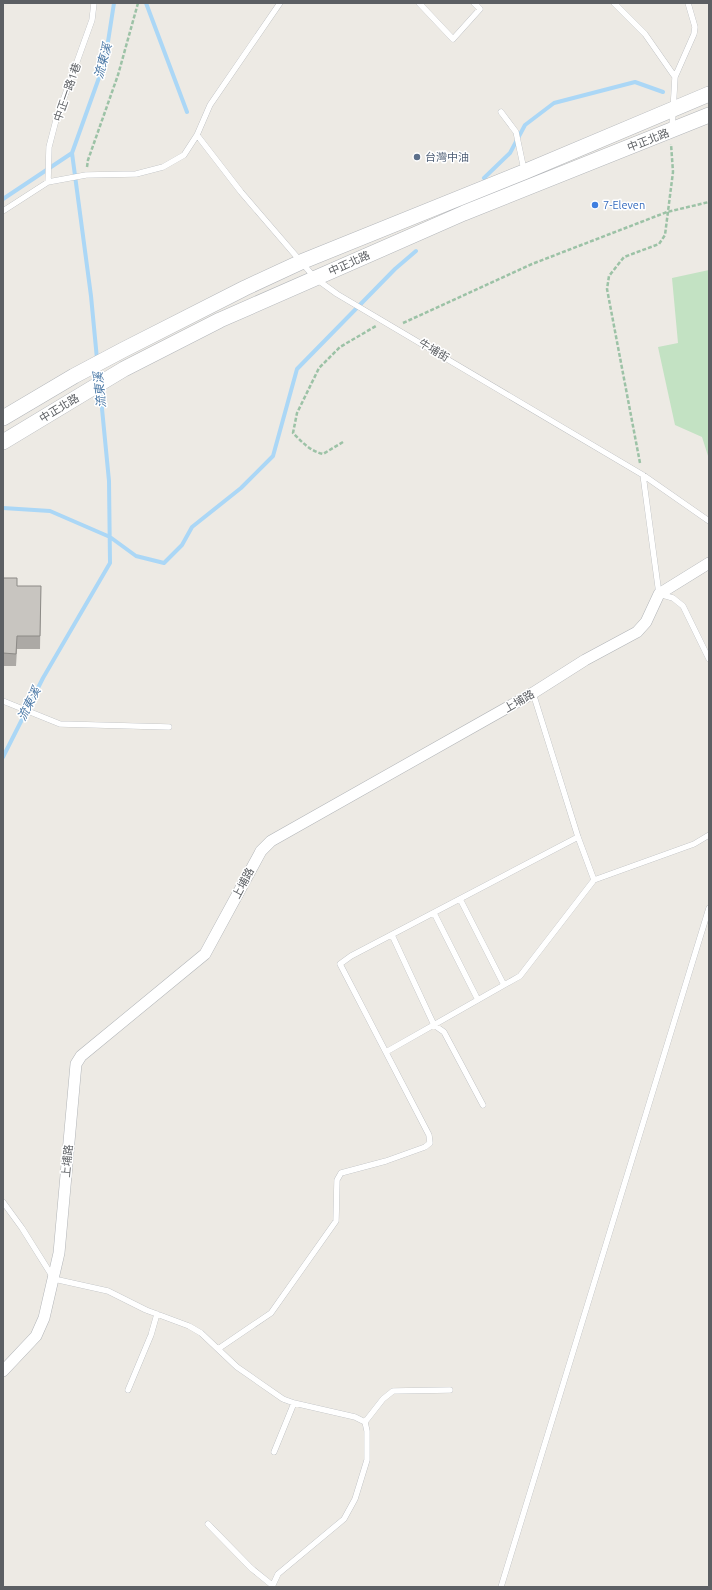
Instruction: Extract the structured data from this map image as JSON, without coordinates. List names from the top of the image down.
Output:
{
  "streets": {
    "main road": ["中正北路"],
    "street": ["上埔路"],
    "lane": ["中正一路1巷", "牛埔街"]
  },
  "crossings": [
    ["中正北路", "牛埔街"]
  ],
  "water": ["流東溪"],
  "places": ["台灣中油", "7-Eleven"]
}
